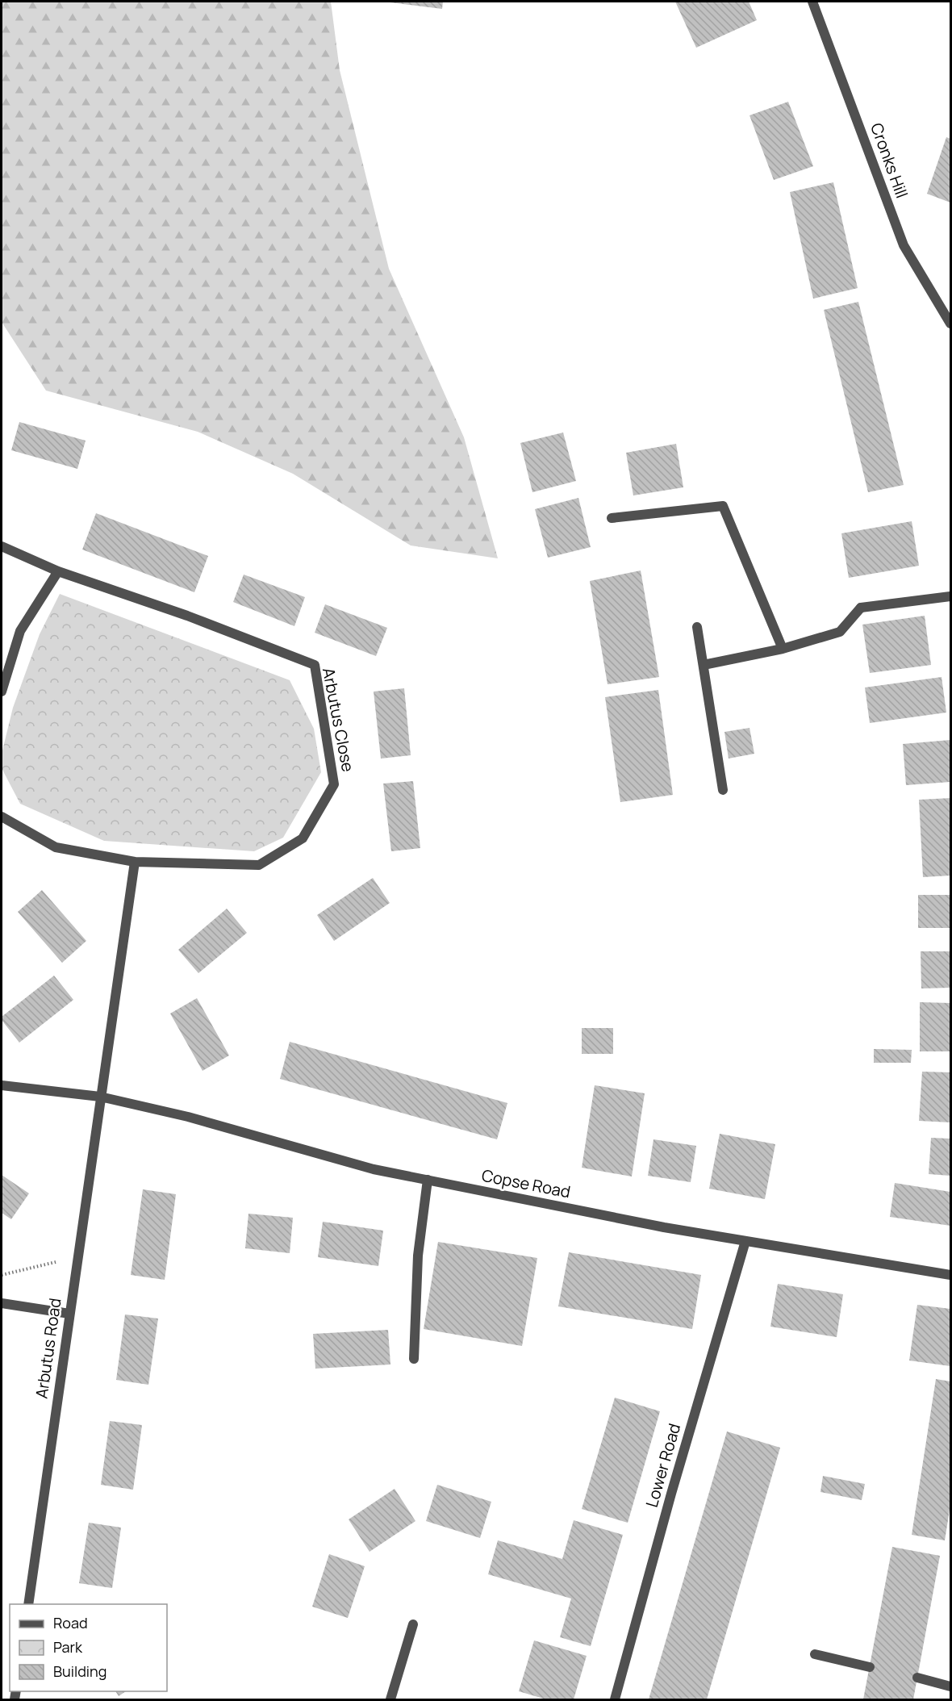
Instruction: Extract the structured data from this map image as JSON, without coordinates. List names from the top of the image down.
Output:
{
  "streets": {
    "street": [
      "Cronks Hill",
      "Arbutus Close",
      "Copse Road",
      "Arbutus Road",
      "Lower Road"
    ]
  },
  "crossings": [
    ["Copse Road", "Arbutus Road"],
    ["Copse Road", "Lower Road"]
  ],
  "legend": ["Road", "Park", "Building"]
}
